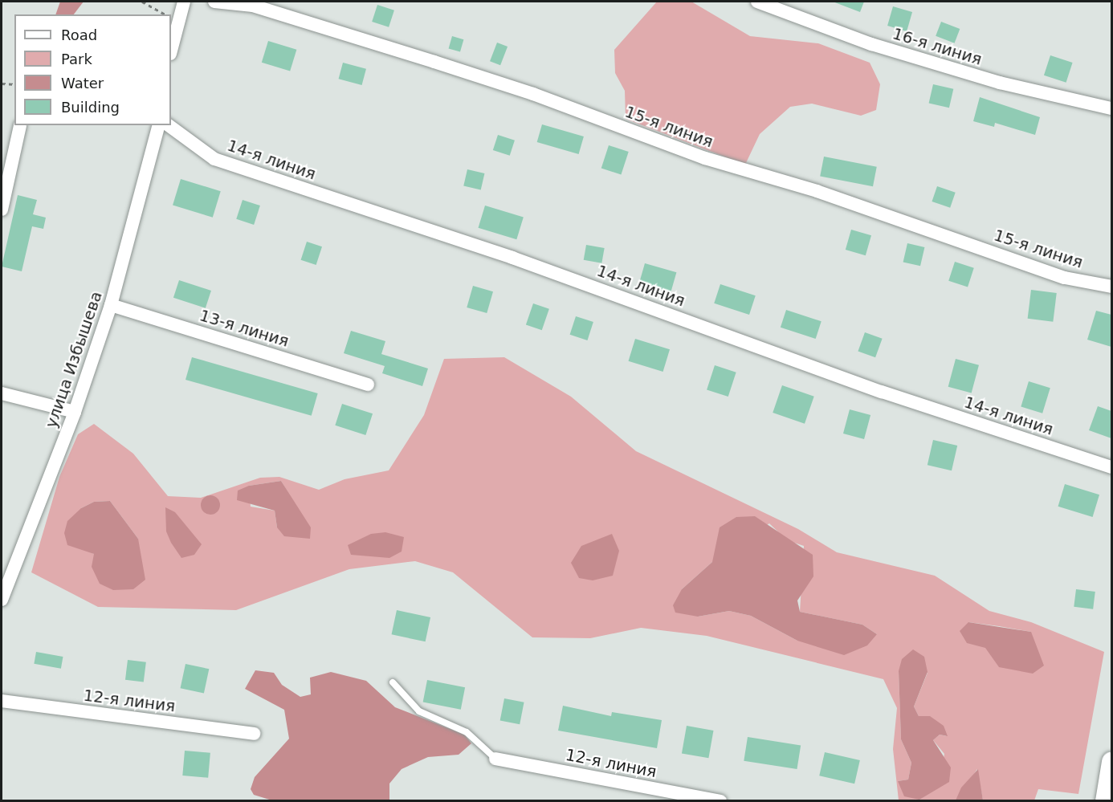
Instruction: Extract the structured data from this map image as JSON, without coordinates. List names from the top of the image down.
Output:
{
  "streets": {
    "street": [
      "16-я линия",
      "15-я линия",
      "14-я линия",
      "13-я линия",
      "улица Избышева",
      "12-я линия"
    ]
  },
  "crossings": [
    ["13-я линия", "улица Избышева"]
  ],
  "legend": [
    "Road",
    "Park",
    "Water",
    "Building"
  ]
}
